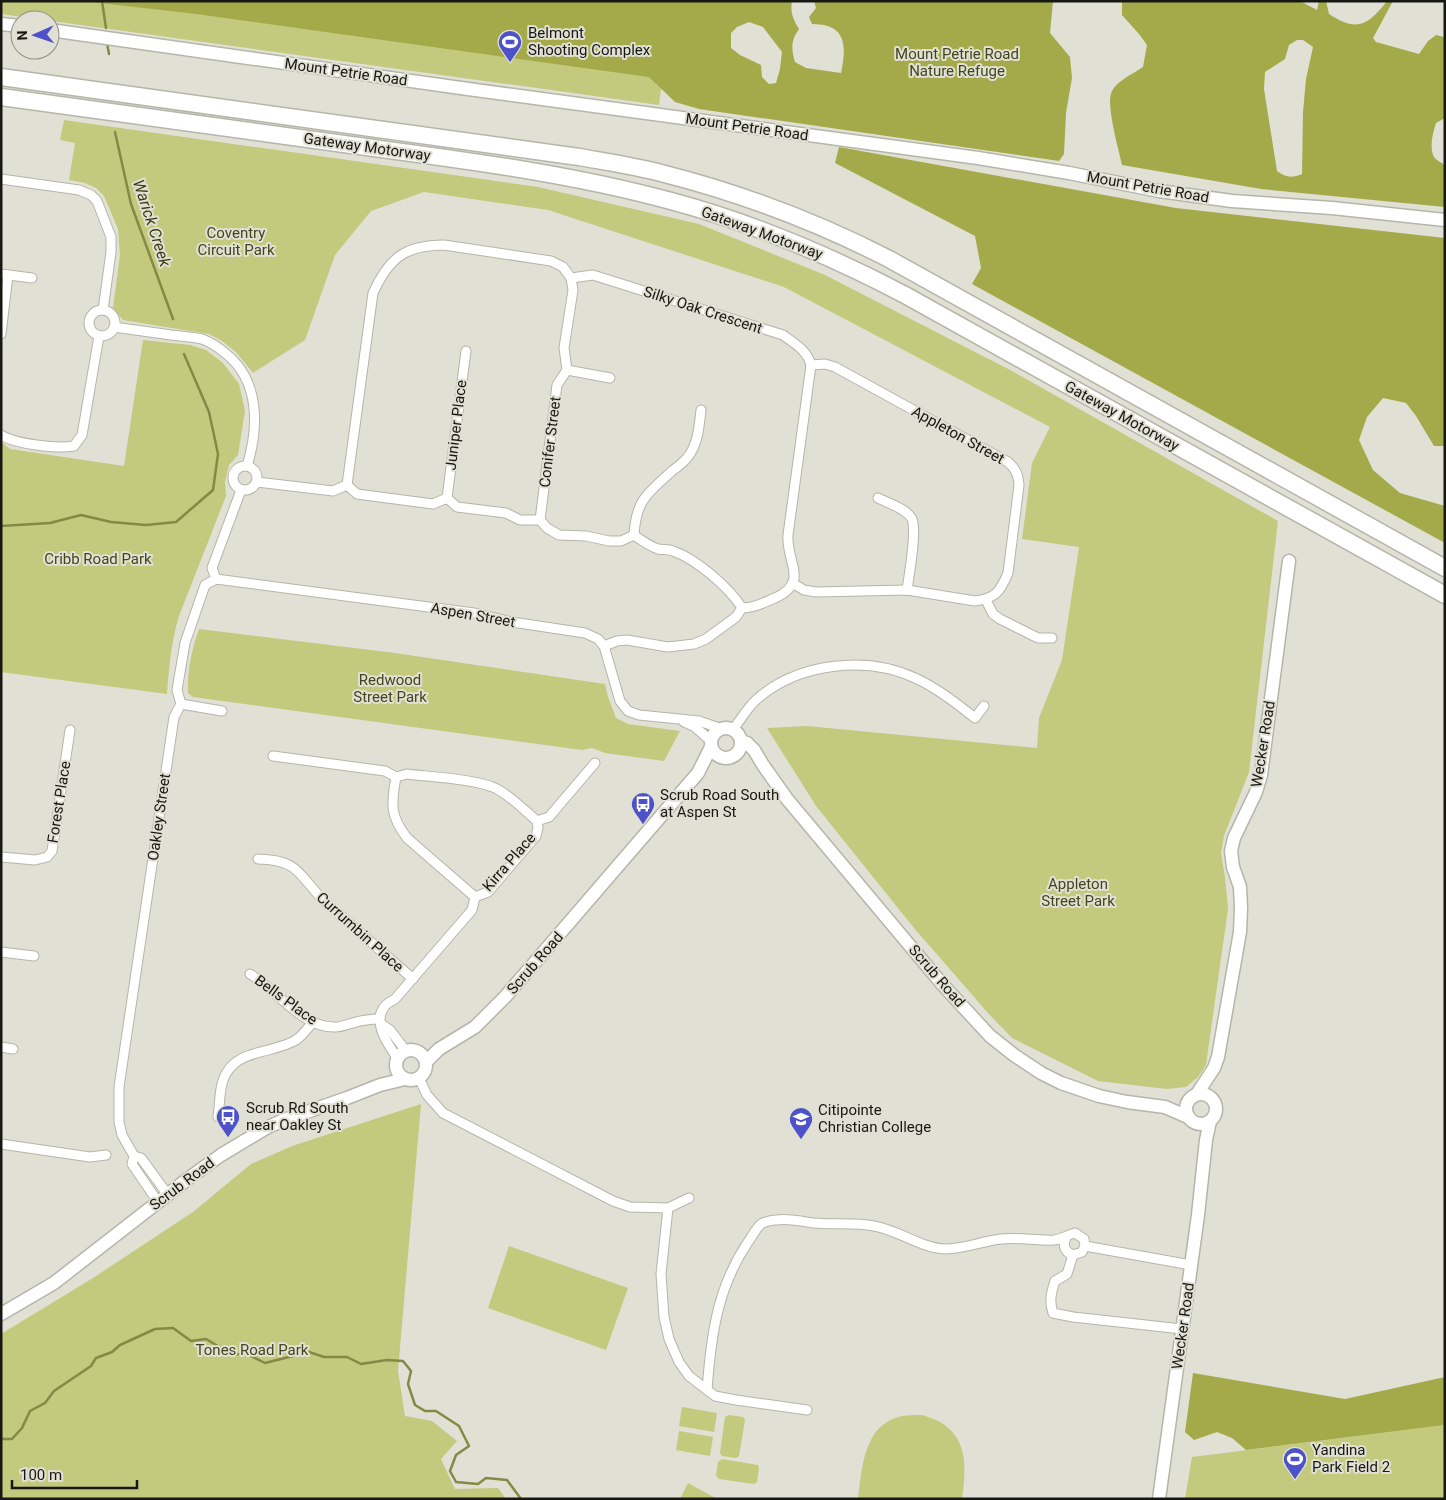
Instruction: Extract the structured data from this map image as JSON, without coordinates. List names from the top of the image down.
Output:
{
  "streets": {
    "highway": ["Gateway Motorway"],
    "street": [
      "Mount Petrie Road",
      "Silky Oak Crescent",
      "Juniper Place",
      "Appleton Street",
      "Conifer Street",
      "Aspen Street",
      "Wecker Road",
      "Forest Place",
      "Oakley Street",
      "Kirra Place",
      "Currumbin Place",
      "Scrub Road",
      "Bells Place"
    ]
  },
  "crossings": [
    ["Silky Oak Crescent", "Appleton Street"],
    ["Aspen Street", "Oakley Street"],
    ["Wecker Road", "Scrub Road"],
    ["Oakley Street", "Scrub Road"],
    ["Kirra Place", "Currumbin Place"],
    ["Kirra Place", "Bells Place"]
  ],
  "water": ["Warick Creek"],
  "parks": [
    "Mount Petrie Road Nature Refuge",
    "Coventry Circuit Park",
    "Cribb Road Park",
    "Redwood Street Park",
    "Appleton Street Park",
    "Tones Road Park"
  ],
  "places": {
    "sports": ["Belmont Shooting Complex", "Yandina Park Field 2"],
    "bus stop": ["Scrub Road South at Aspen St", "Scrub Rd South near Oakley St"],
    "school or university": ["Citipointe Christian College"]
  },
  "scale_bar": "100 m",
  "north": "left"
}
